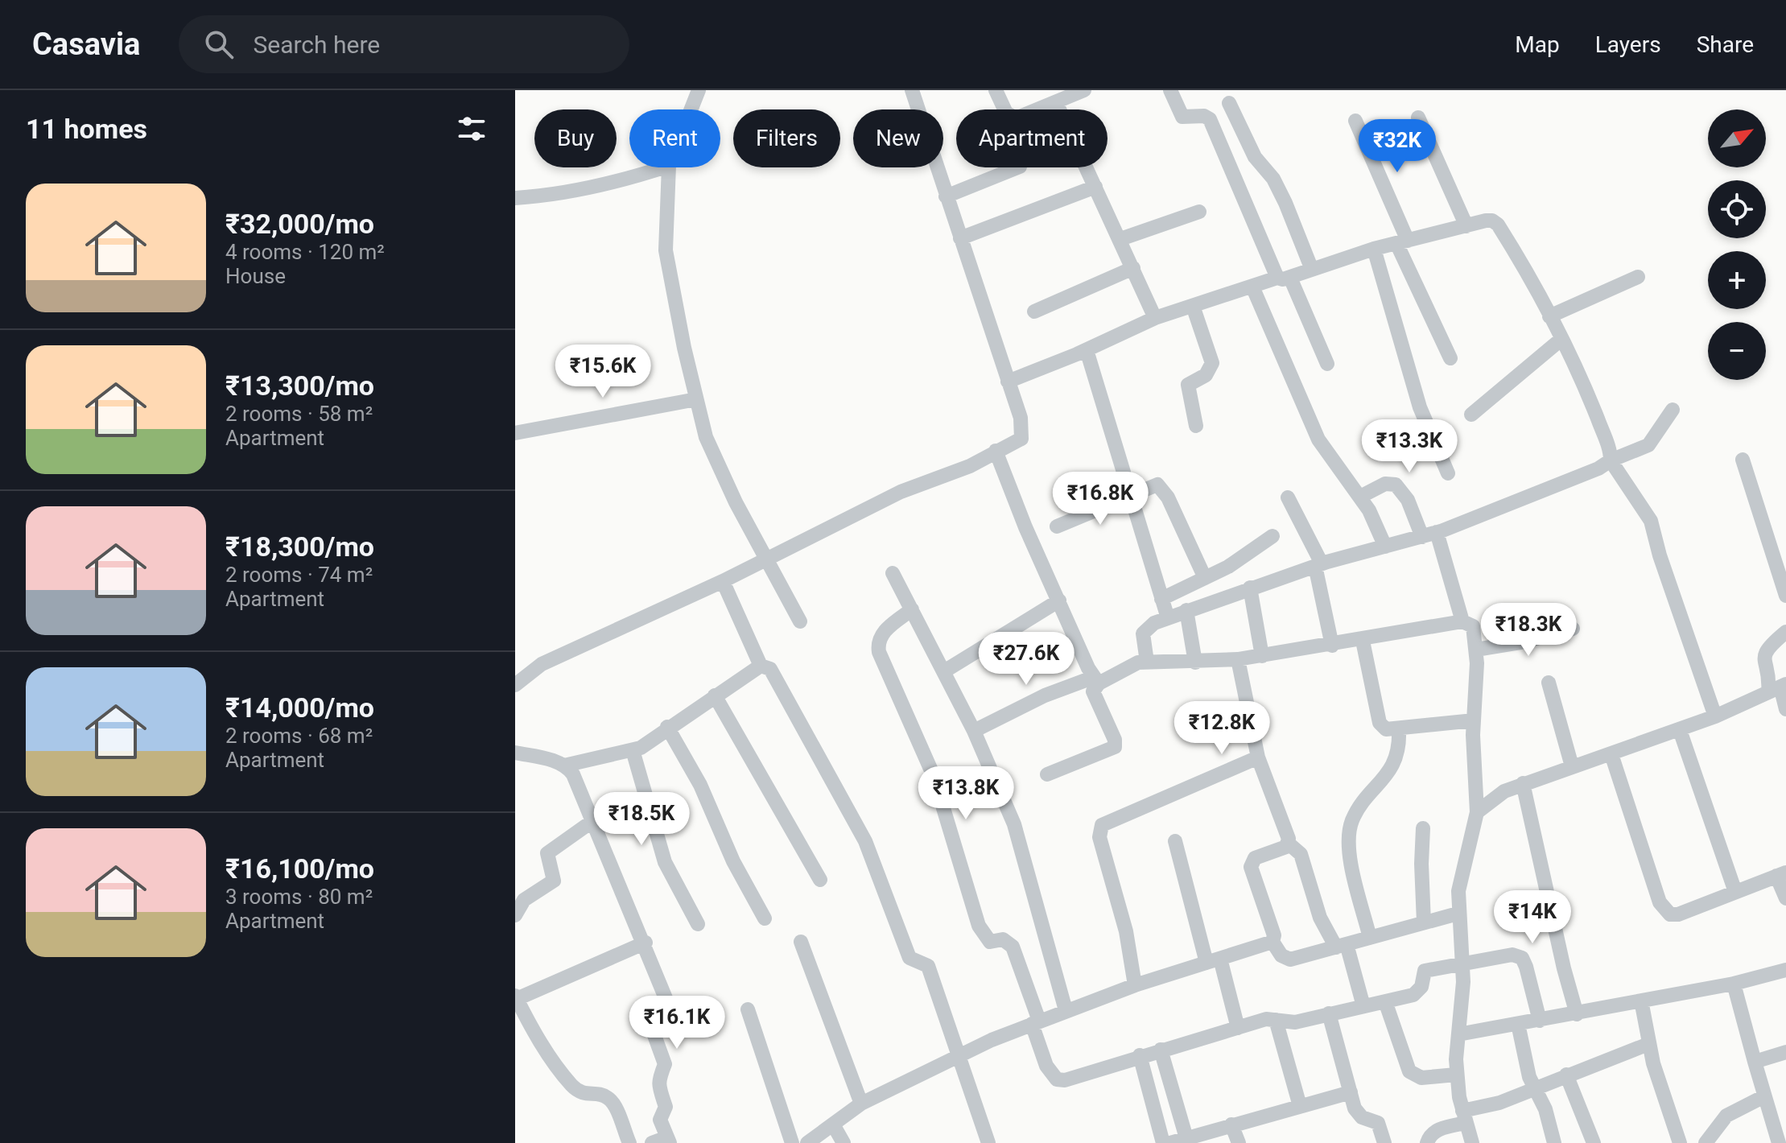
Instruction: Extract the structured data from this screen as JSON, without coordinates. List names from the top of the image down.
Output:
{
  "north": "top right",
  "page": {
    "header": "Casavia",
    "search": "Search here",
    "nav": ["Map", "Layers", "Share"],
    "heading": "11 homes",
    "map_buttons": ["+", "−"],
    "chip": [
      "Buy",
      "Rent",
      "Filters",
      "New",
      "Apartment"
    ],
    "price": [
      "₹32K",
      "₹15.6K",
      "₹13.3K",
      "₹16.8K",
      "₹18.3K",
      "₹27.6K",
      "₹12.8K",
      "₹13.8K",
      "₹18.5K",
      "₹14K",
      "₹16.1K"
    ],
    "list": [
      {
        "name": "₹32,000/mo",
        "note": "4 rooms · 120 m² · House"
      },
      {
        "name": "₹13,300/mo",
        "note": "2 rooms · 58 m² · Apartment"
      },
      {
        "name": "₹18,300/mo",
        "note": "2 rooms · 74 m² · Apartment"
      },
      {
        "name": "₹14,000/mo",
        "note": "2 rooms · 68 m² · Apartment"
      },
      {
        "name": "₹16,100/mo",
        "note": "3 rooms · 80 m² · Apartment"
      }
    ]
  }
}
